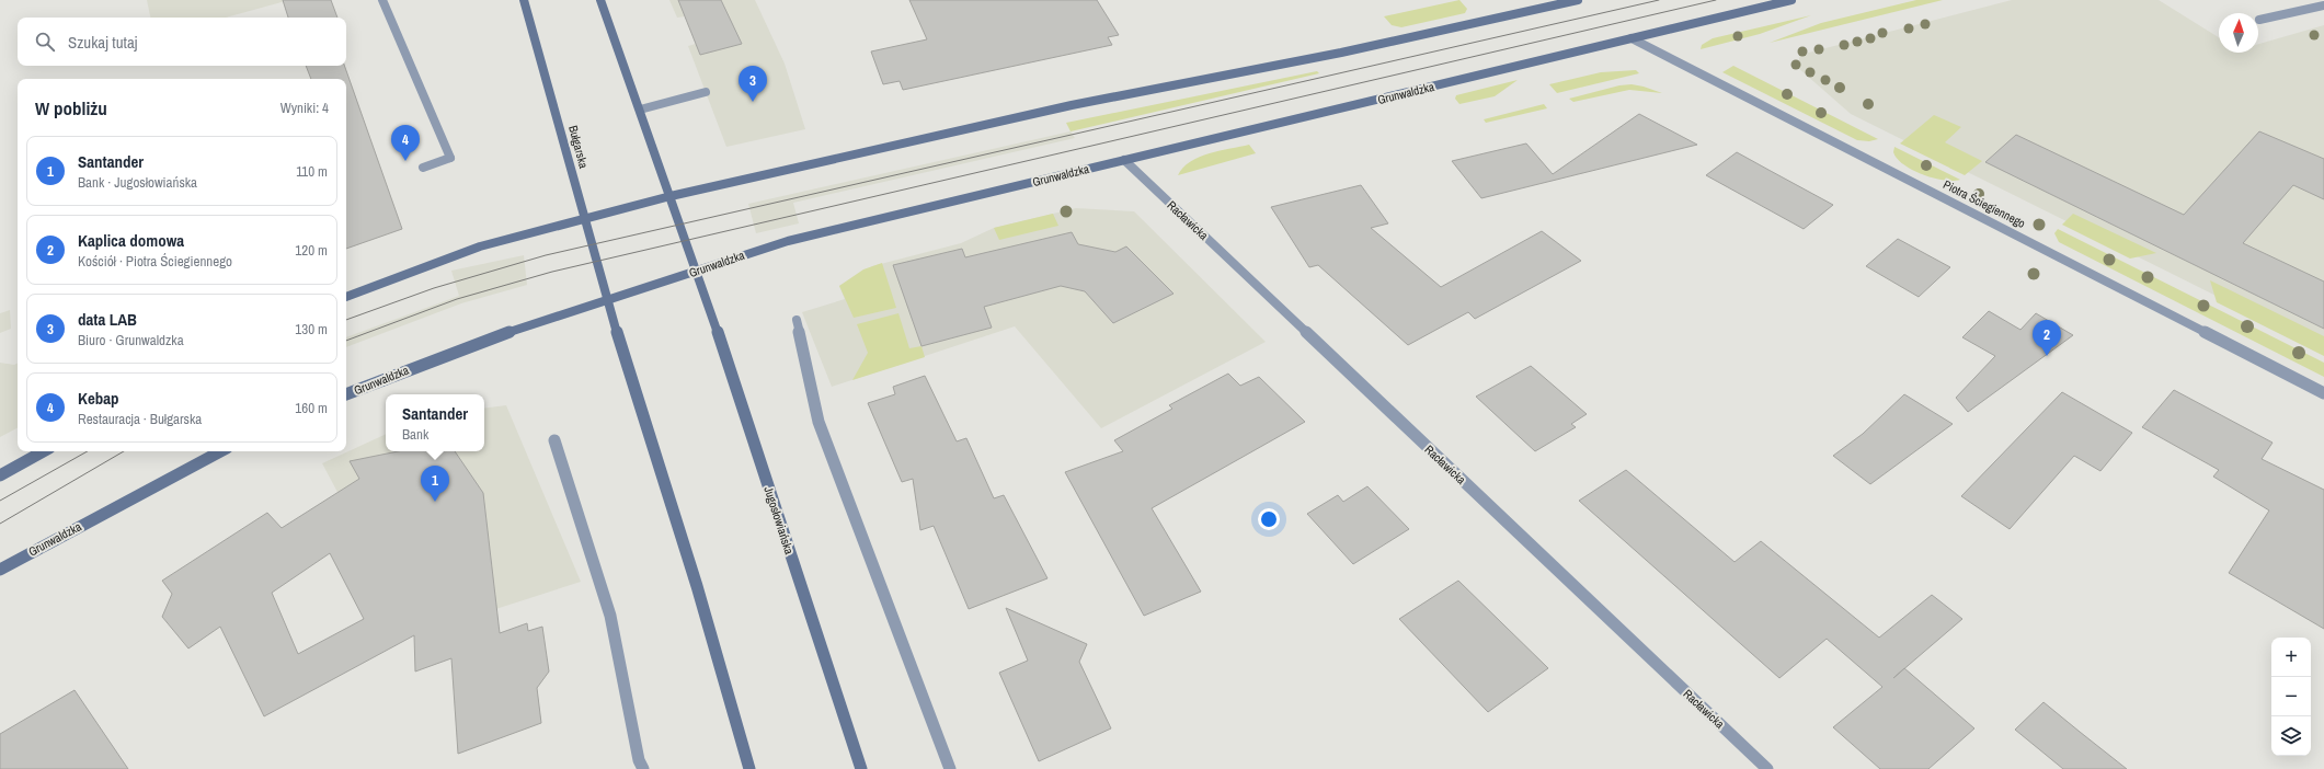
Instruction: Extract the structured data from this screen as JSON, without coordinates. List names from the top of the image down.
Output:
{
  "streets": {
    "street": [
      "Grunwaldzka",
      "Bułgarska",
      "Piotra Ściegiennego",
      "Racławicka",
      "Jugosłowiańska"
    ]
  },
  "crossings": [
    ["Grunwaldzka", "Bułgarska"],
    ["Grunwaldzka", "Piotra Ściegiennego"],
    ["Grunwaldzka", "Racławicka"],
    ["Grunwaldzka", "Jugosłowiańska"]
  ],
  "north": "top",
  "page": {
    "search": "Szukaj tutaj",
    "pins": [
      "3",
      "4",
      "2",
      "1"
    ],
    "heading": ["W pobliżu", "Wyniki: 4"],
    "list": [
      {
        "mark": "1",
        "name": "Santander",
        "note": "Bank · Jugosłowiańska",
        "value": "110 m"
      },
      {
        "mark": "2",
        "name": "Kaplica domowa",
        "note": "Kościół · Piotra Ściegiennego",
        "value": "120 m"
      },
      {
        "mark": "3",
        "name": "data LAB",
        "note": "Biuro · Grunwaldzka",
        "value": "130 m"
      },
      {
        "mark": "4",
        "name": "Kebap",
        "note": "Restauracja · Bułgarska",
        "value": "160 m"
      }
    ],
    "popup": ["Santander", "Bank"],
    "map_buttons": ["+", "−"]
  }
}
